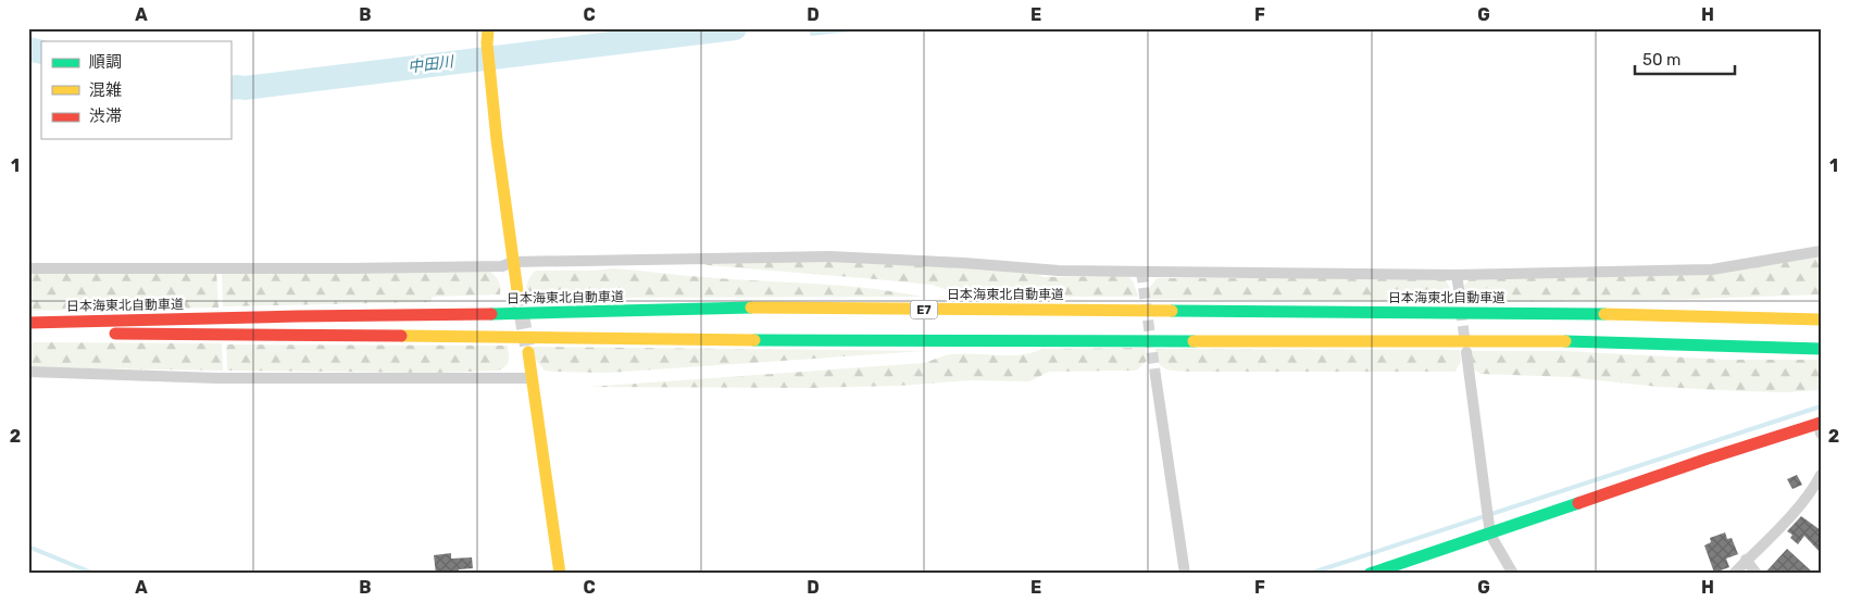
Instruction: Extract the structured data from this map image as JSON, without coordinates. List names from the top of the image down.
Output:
{
  "streets": {
    "main road": ["日本海東北自動車道", "E7"]
  },
  "water": ["中田川"],
  "legend": ["順調", "混雑", "渋滞"],
  "scale_bar": "50 m",
  "grid": {
    "columns": [
      "A",
      "B",
      "C",
      "D",
      "E",
      "F",
      "G",
      "H"
    ],
    "rows": ["1", "2"]
  }
}
